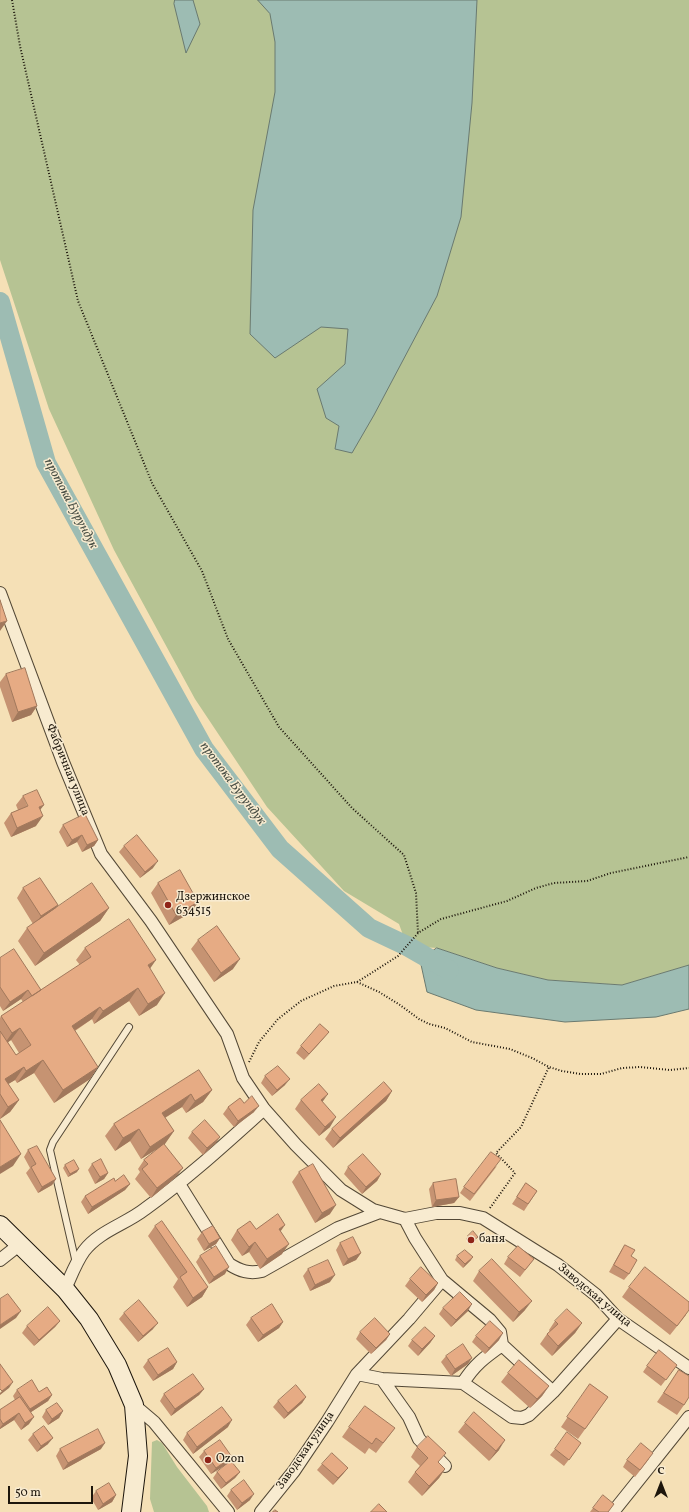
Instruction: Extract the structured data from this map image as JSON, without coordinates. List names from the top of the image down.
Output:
{
  "streets": {
    "street": ["Фабричная улица", "Заводская улица"]
  },
  "crossings": [
    ["Фабричная улица", "Заводская улица"]
  ],
  "water": ["протока Бурундук"],
  "places": ["Дзержинское 634515", "баня", "Ozon"],
  "scale_bar": "50 m",
  "north": "top"
}
